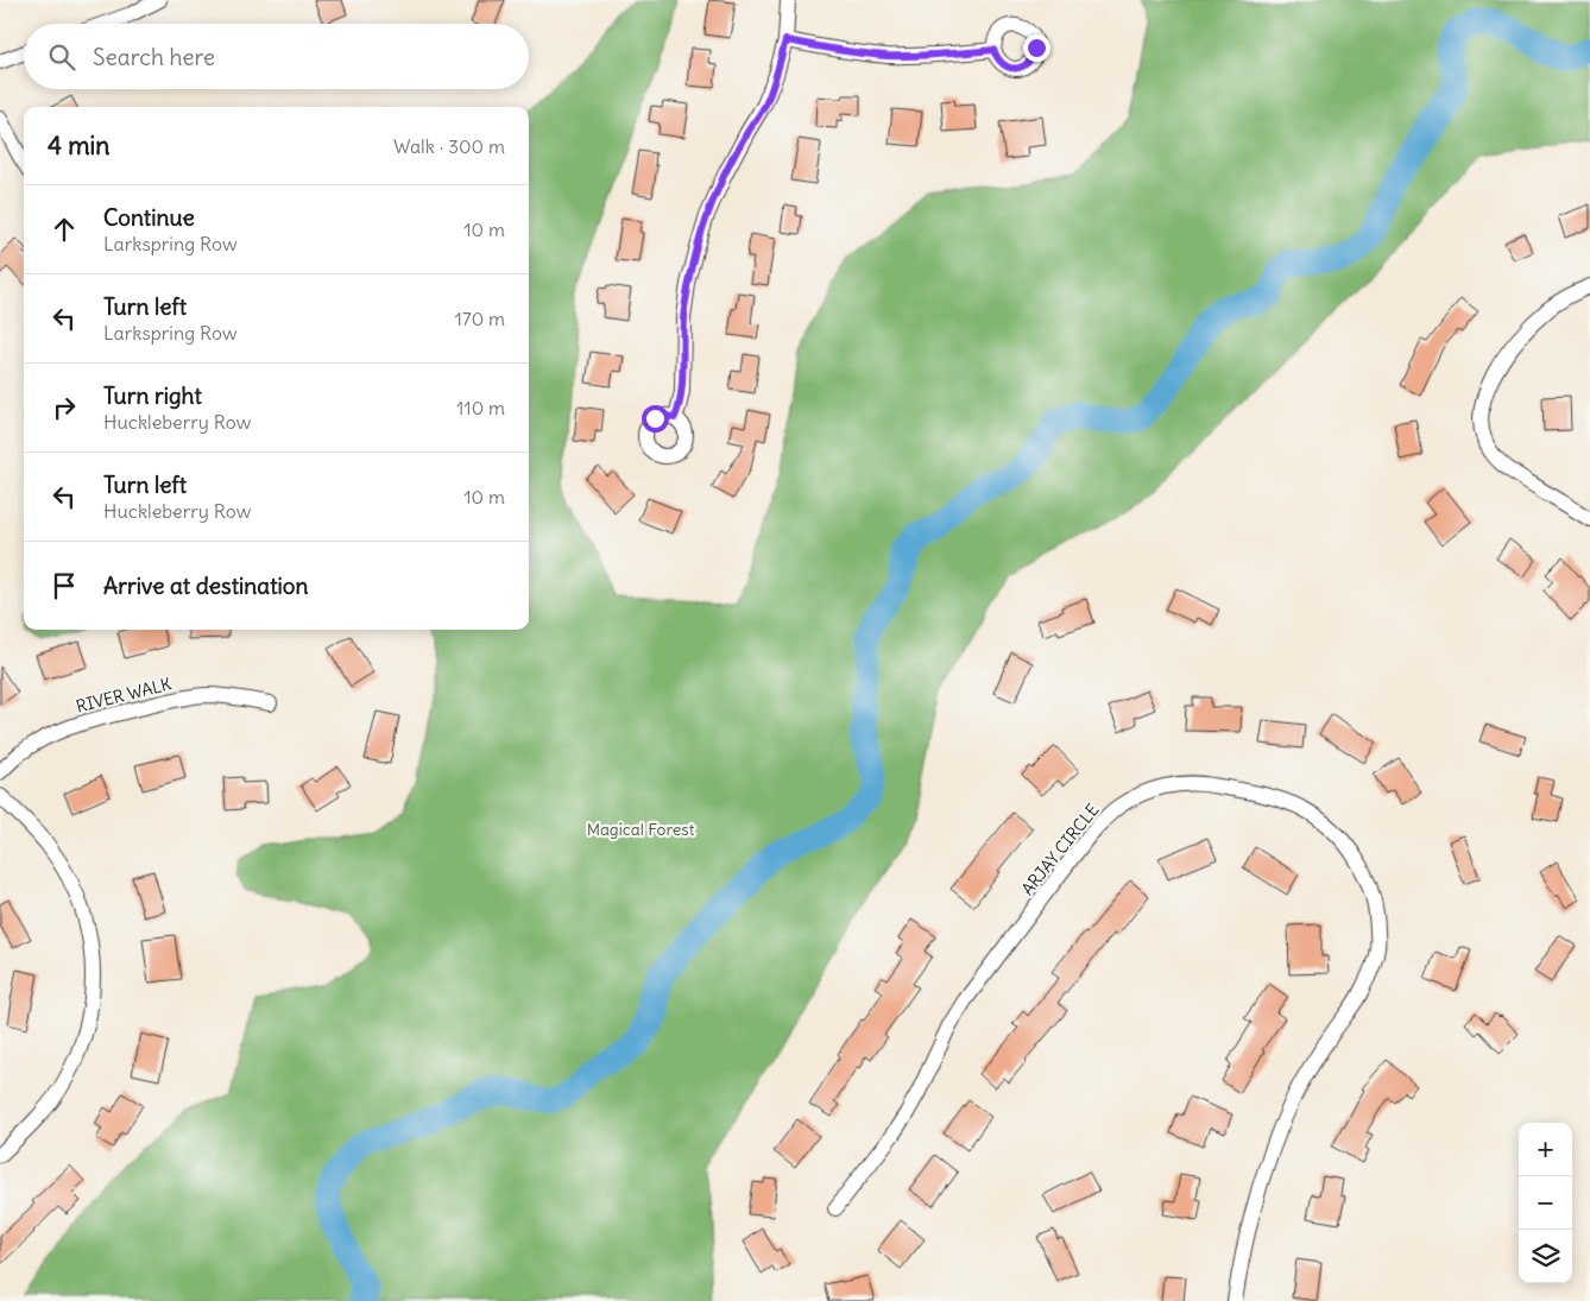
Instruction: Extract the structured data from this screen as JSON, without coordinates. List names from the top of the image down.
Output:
{
  "streets": {
    "street": ["RIVER WALK", "ARJAY CIRCLE"]
  },
  "parks": ["Magical Forest"],
  "page": {
    "search": "Search here",
    "heading": ["4 min", "Walk · 300 m"],
    "list": [
      ["Continue", "Larkspring Row", "10 m"],
      ["Turn left", "Larkspring Row", "170 m"],
      ["Turn right", "Huckleberry Row", "110 m"],
      ["Turn left", "Huckleberry Row", "10 m"],
      "Arrive at destination"
    ],
    "map_buttons": ["+", "−"]
  }
}
